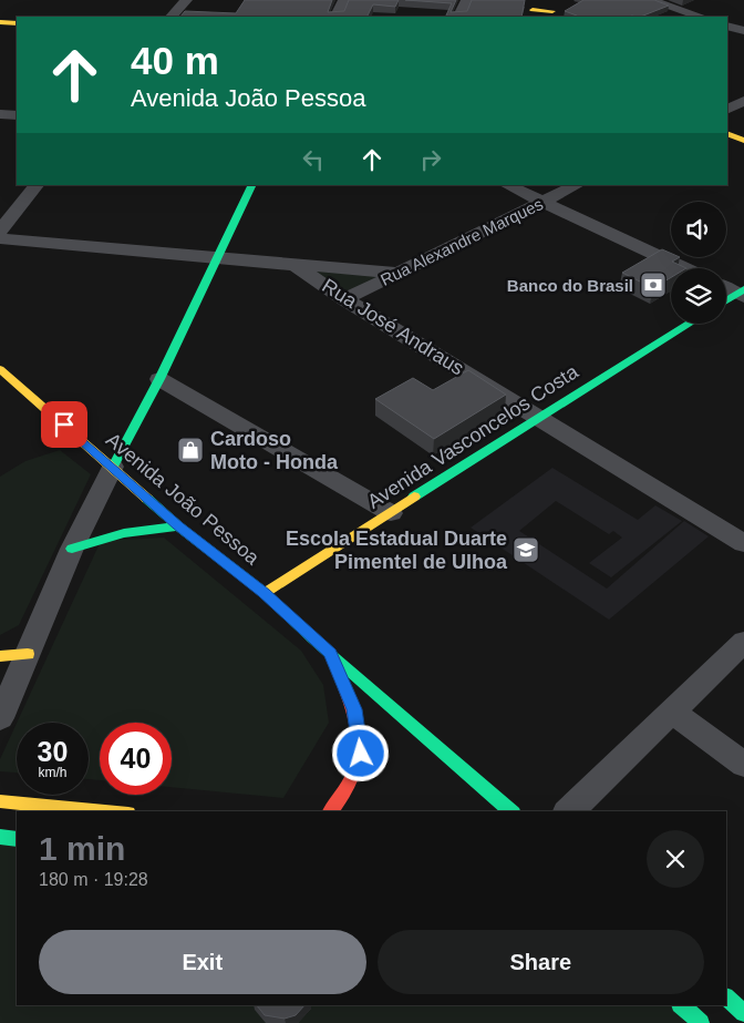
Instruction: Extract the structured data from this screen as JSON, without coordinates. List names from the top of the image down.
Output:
{
  "streets": {
    "street": [
      "Rua Alexandre Marques",
      "Rua José Andraus",
      "Avenida Vasconcelos Costa",
      "Avenida João Pessoa"
    ]
  },
  "crossings": [
    ["Rua Alexandre Marques", "Rua José Andraus"],
    ["Rua José Andraus", "Avenida Vasconcelos Costa"],
    ["Avenida Vasconcelos Costa", "Avenida João Pessoa"]
  ],
  "places": {
    "bank": ["Banco do Brasil"],
    "shop": ["Cardoso Moto - Honda"],
    "school or university": ["Escola Estadual Duarte Pimentel de Ulhoa"]
  },
  "page": {
    "turn": ["40 m", "Avenida João Pessoa"],
    "speed": "30 km/h",
    "limit": "40",
    "heading": ["1 min", "180 m · 19:28"],
    "buttons": ["Exit", "Share"]
  }
}
